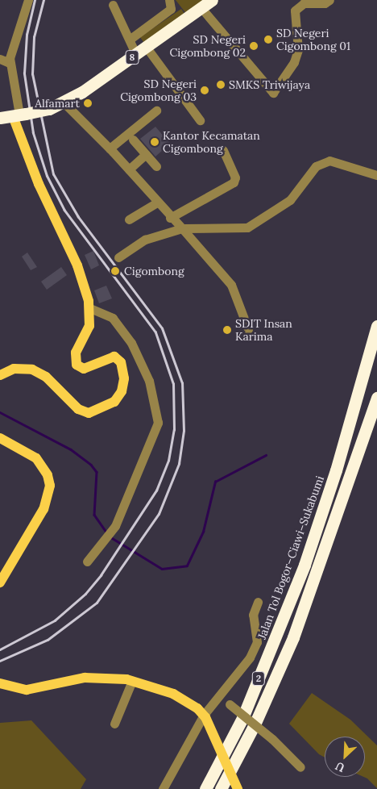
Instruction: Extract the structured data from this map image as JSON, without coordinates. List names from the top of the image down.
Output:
{
  "streets": {
    "highway": ["8", "Jalan Tol Bogor–Ciawi–Sukabumi", "2"]
  },
  "places": [
    "SD Negeri Cigombong 01",
    "SD Negeri Cigombong 02",
    "SMKS Triwijaya",
    "SD Negeri Cigombong 03",
    "Alfamart",
    "Kantor Kecamatan Cigombong",
    "Cigombong",
    "SDIT Insan Karima"
  ],
  "north": "bottom left"
}
